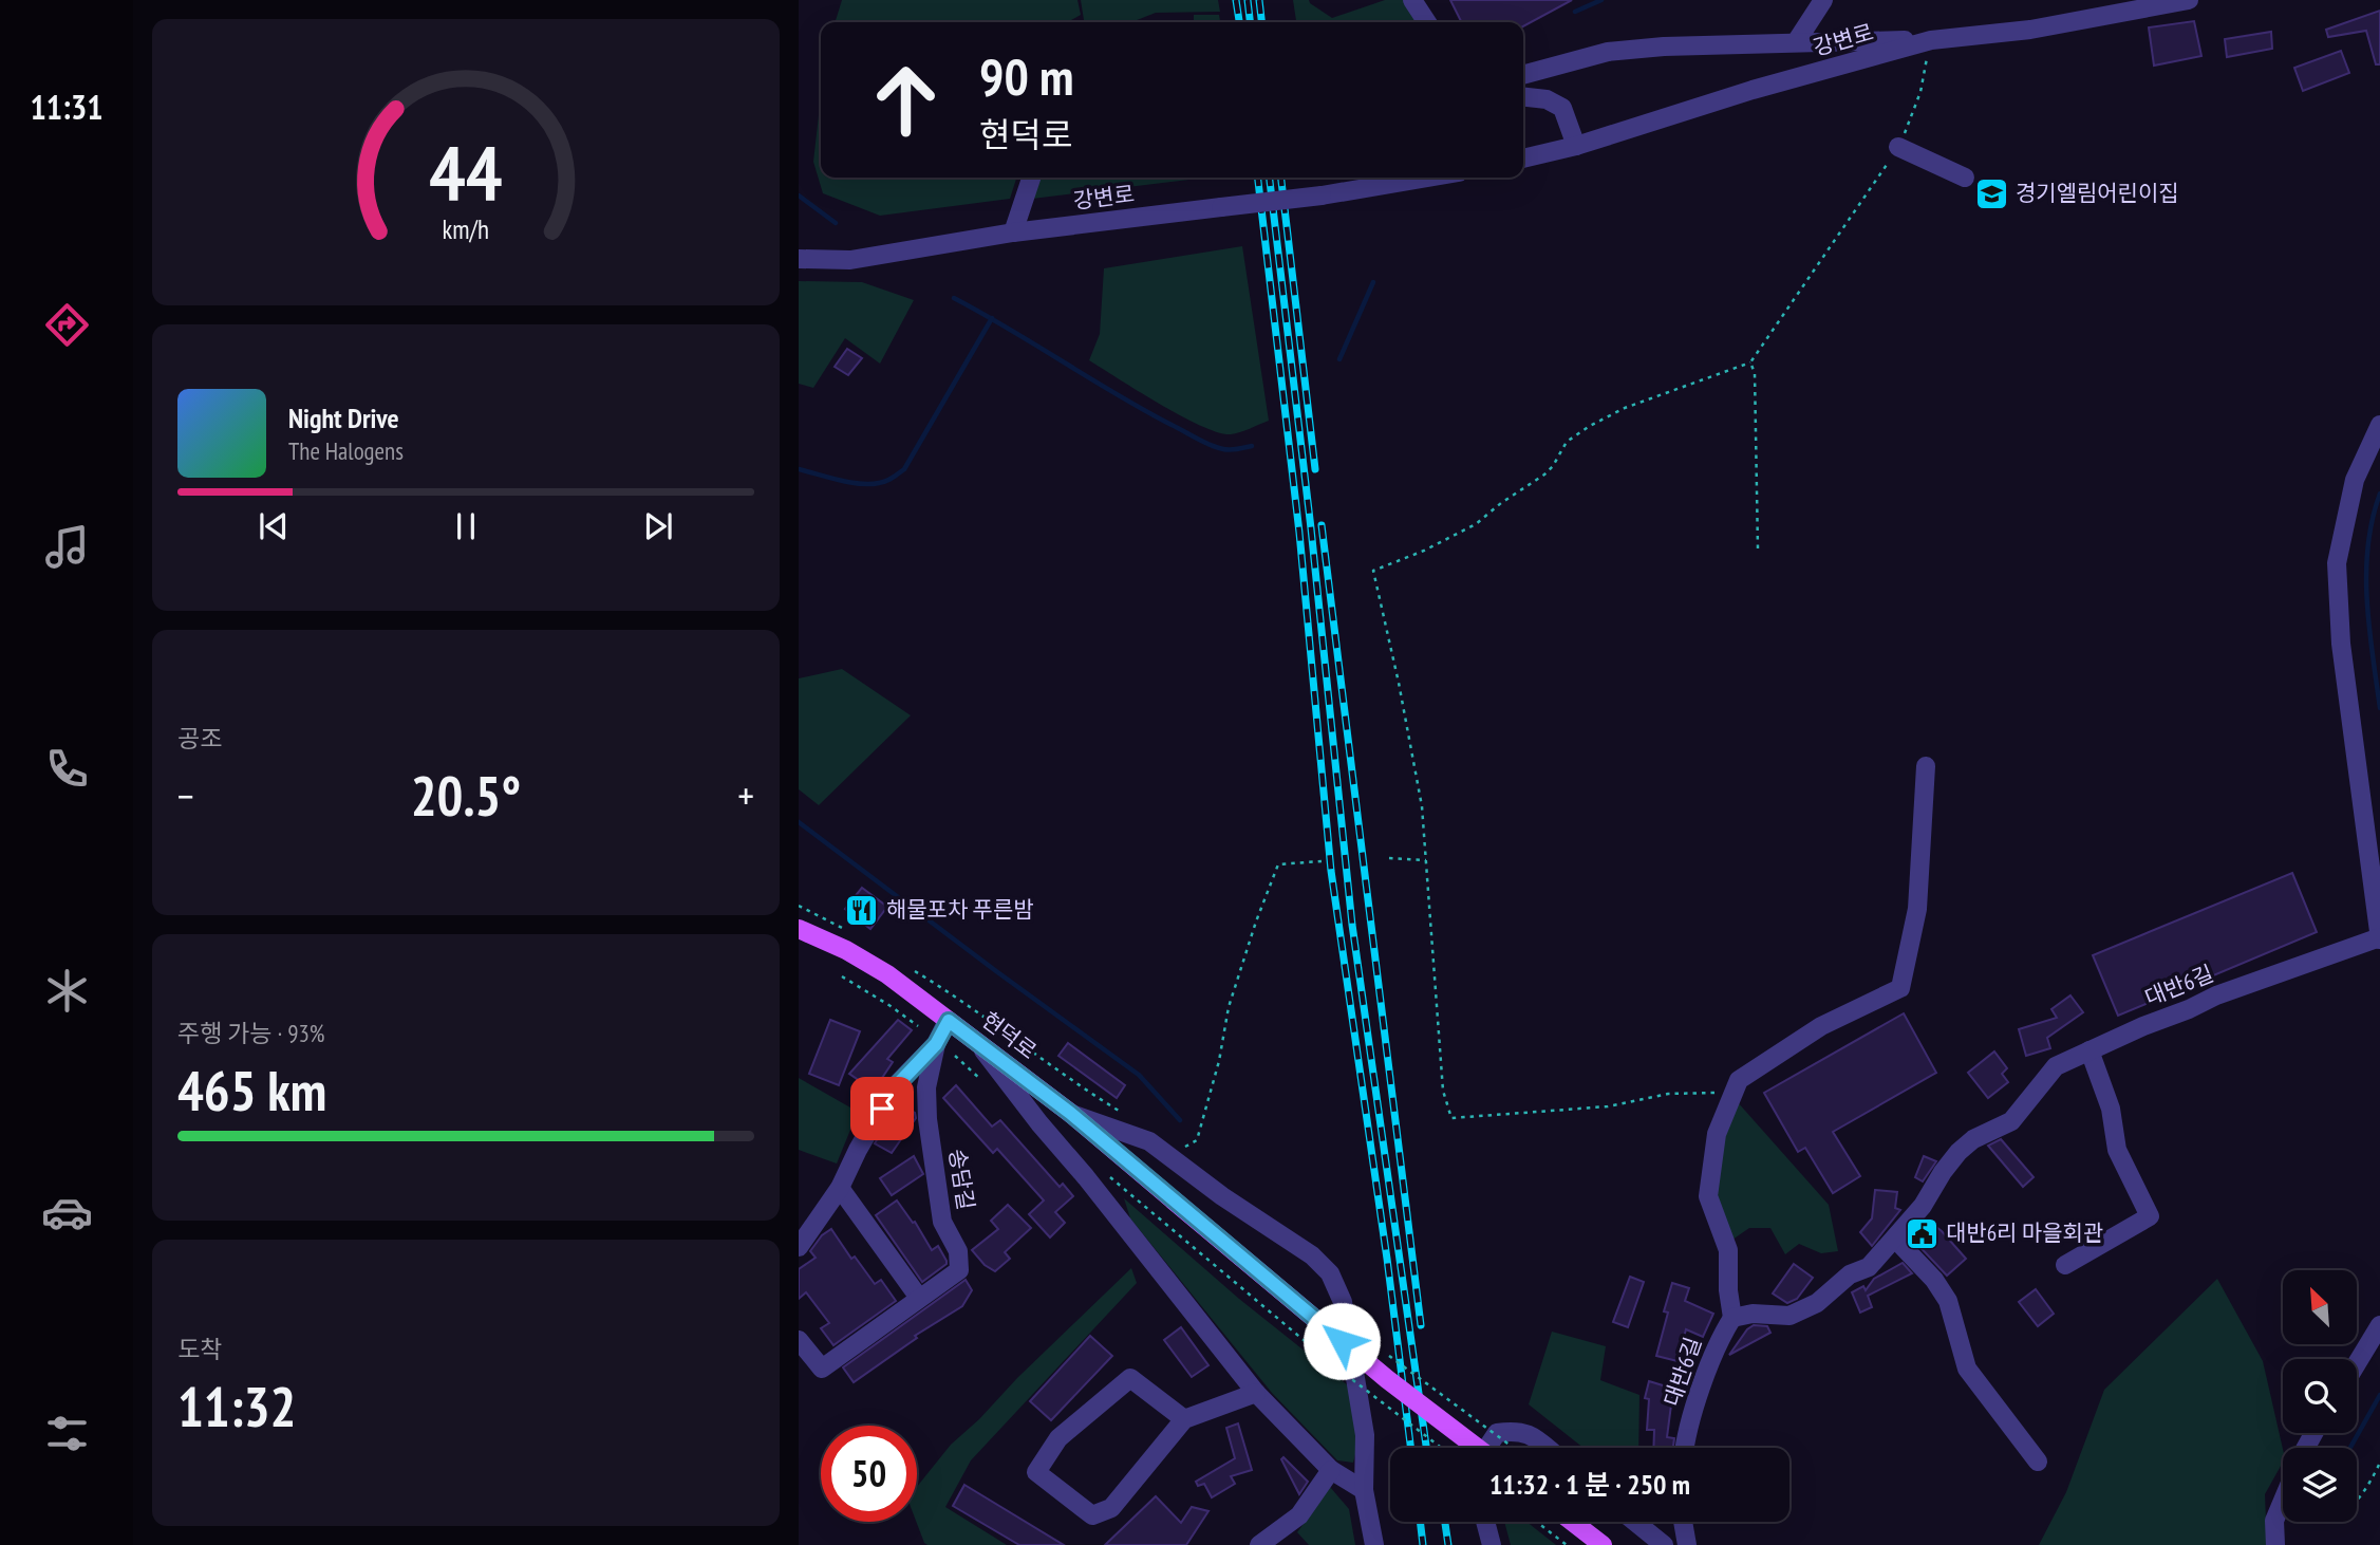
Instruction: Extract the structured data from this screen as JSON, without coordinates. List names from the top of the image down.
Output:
{
  "streets": {
    "main road": ["현덕로"],
    "street": ["강변로", "대반6길", "송담길"]
  },
  "crossings": [
    ["현덕로", "송담길"]
  ],
  "places": {
    "school or university": ["경기엘림어린이집"],
    "restaurant": ["해물포차 푸른밤"],
    "public building": ["대반6리 마을회관"]
  },
  "north": "top left",
  "page": {
    "tabs": "11:31",
    "turn": ["90 m", "현덕로"],
    "song": ["Night Drive", "The Halogens"],
    "tile": [
      "공조",
      ["주행 가능 · 93%", "465 km"],
      ["도착", "11:32"]
    ],
    "heat": ["−", "20.5°", "+"],
    "limit": "50",
    "trip": "11:32 · 1 분 · 250 m",
    "gauge": ["44", "km/h"]
  }
}
